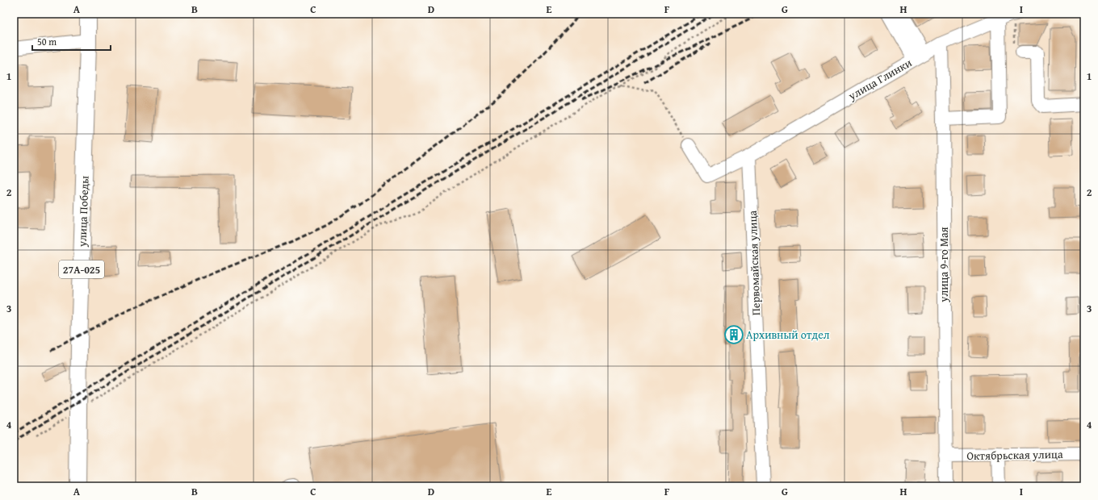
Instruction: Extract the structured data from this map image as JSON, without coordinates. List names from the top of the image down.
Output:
{
  "streets": {
    "main road": ["улица Победы", "27А-025"],
    "street": [
      "улица Глинки",
      "Первомайская улица",
      "улица 9-го Мая",
      "Октябрьская улица"
    ]
  },
  "crossings": [
    ["улица Глинки", "Первомайская улица"],
    ["улица Глинки", "улица 9-го Мая"],
    ["улица 9-го Мая", "Октябрьская улица"]
  ],
  "places": {
    "building": ["Архивный отдел"]
  },
  "scale_bar": "50 m",
  "grid": {
    "columns": [
      "A",
      "B",
      "C",
      "D",
      "E",
      "F",
      "G",
      "H",
      "I"
    ],
    "rows": [
      "1",
      "2",
      "3",
      "4"
    ]
  }
}
